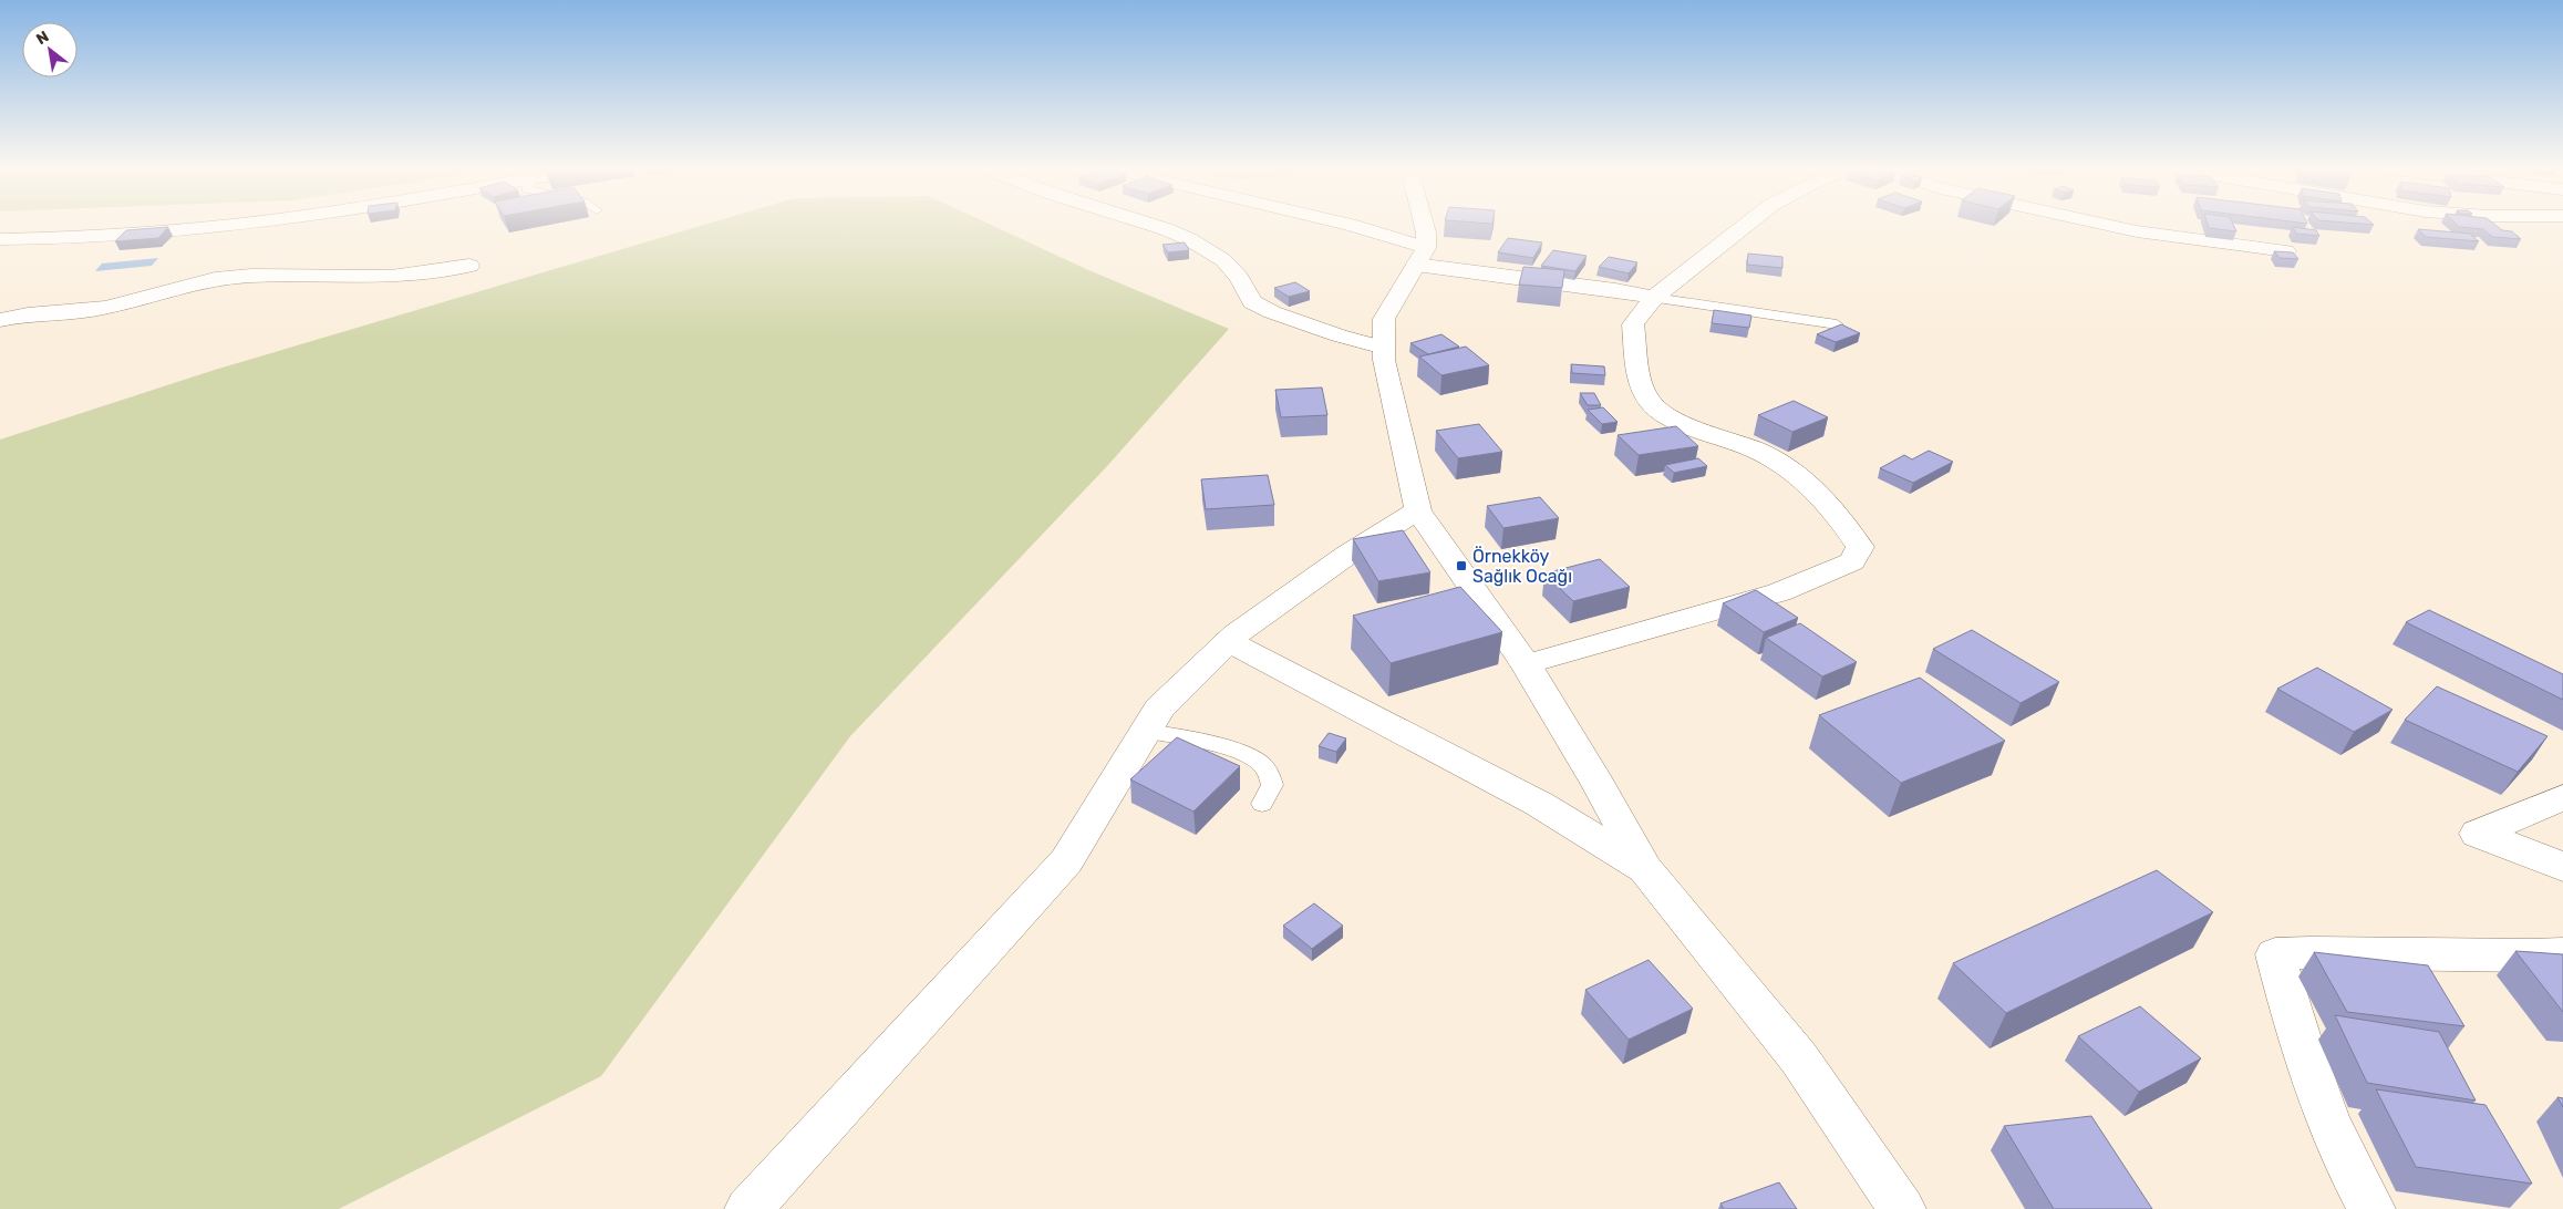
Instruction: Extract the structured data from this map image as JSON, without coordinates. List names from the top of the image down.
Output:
{
  "places": {
    "transit": ["Örnekköy Sağlık Ocağı"]
  },
  "north": "top left"
}
